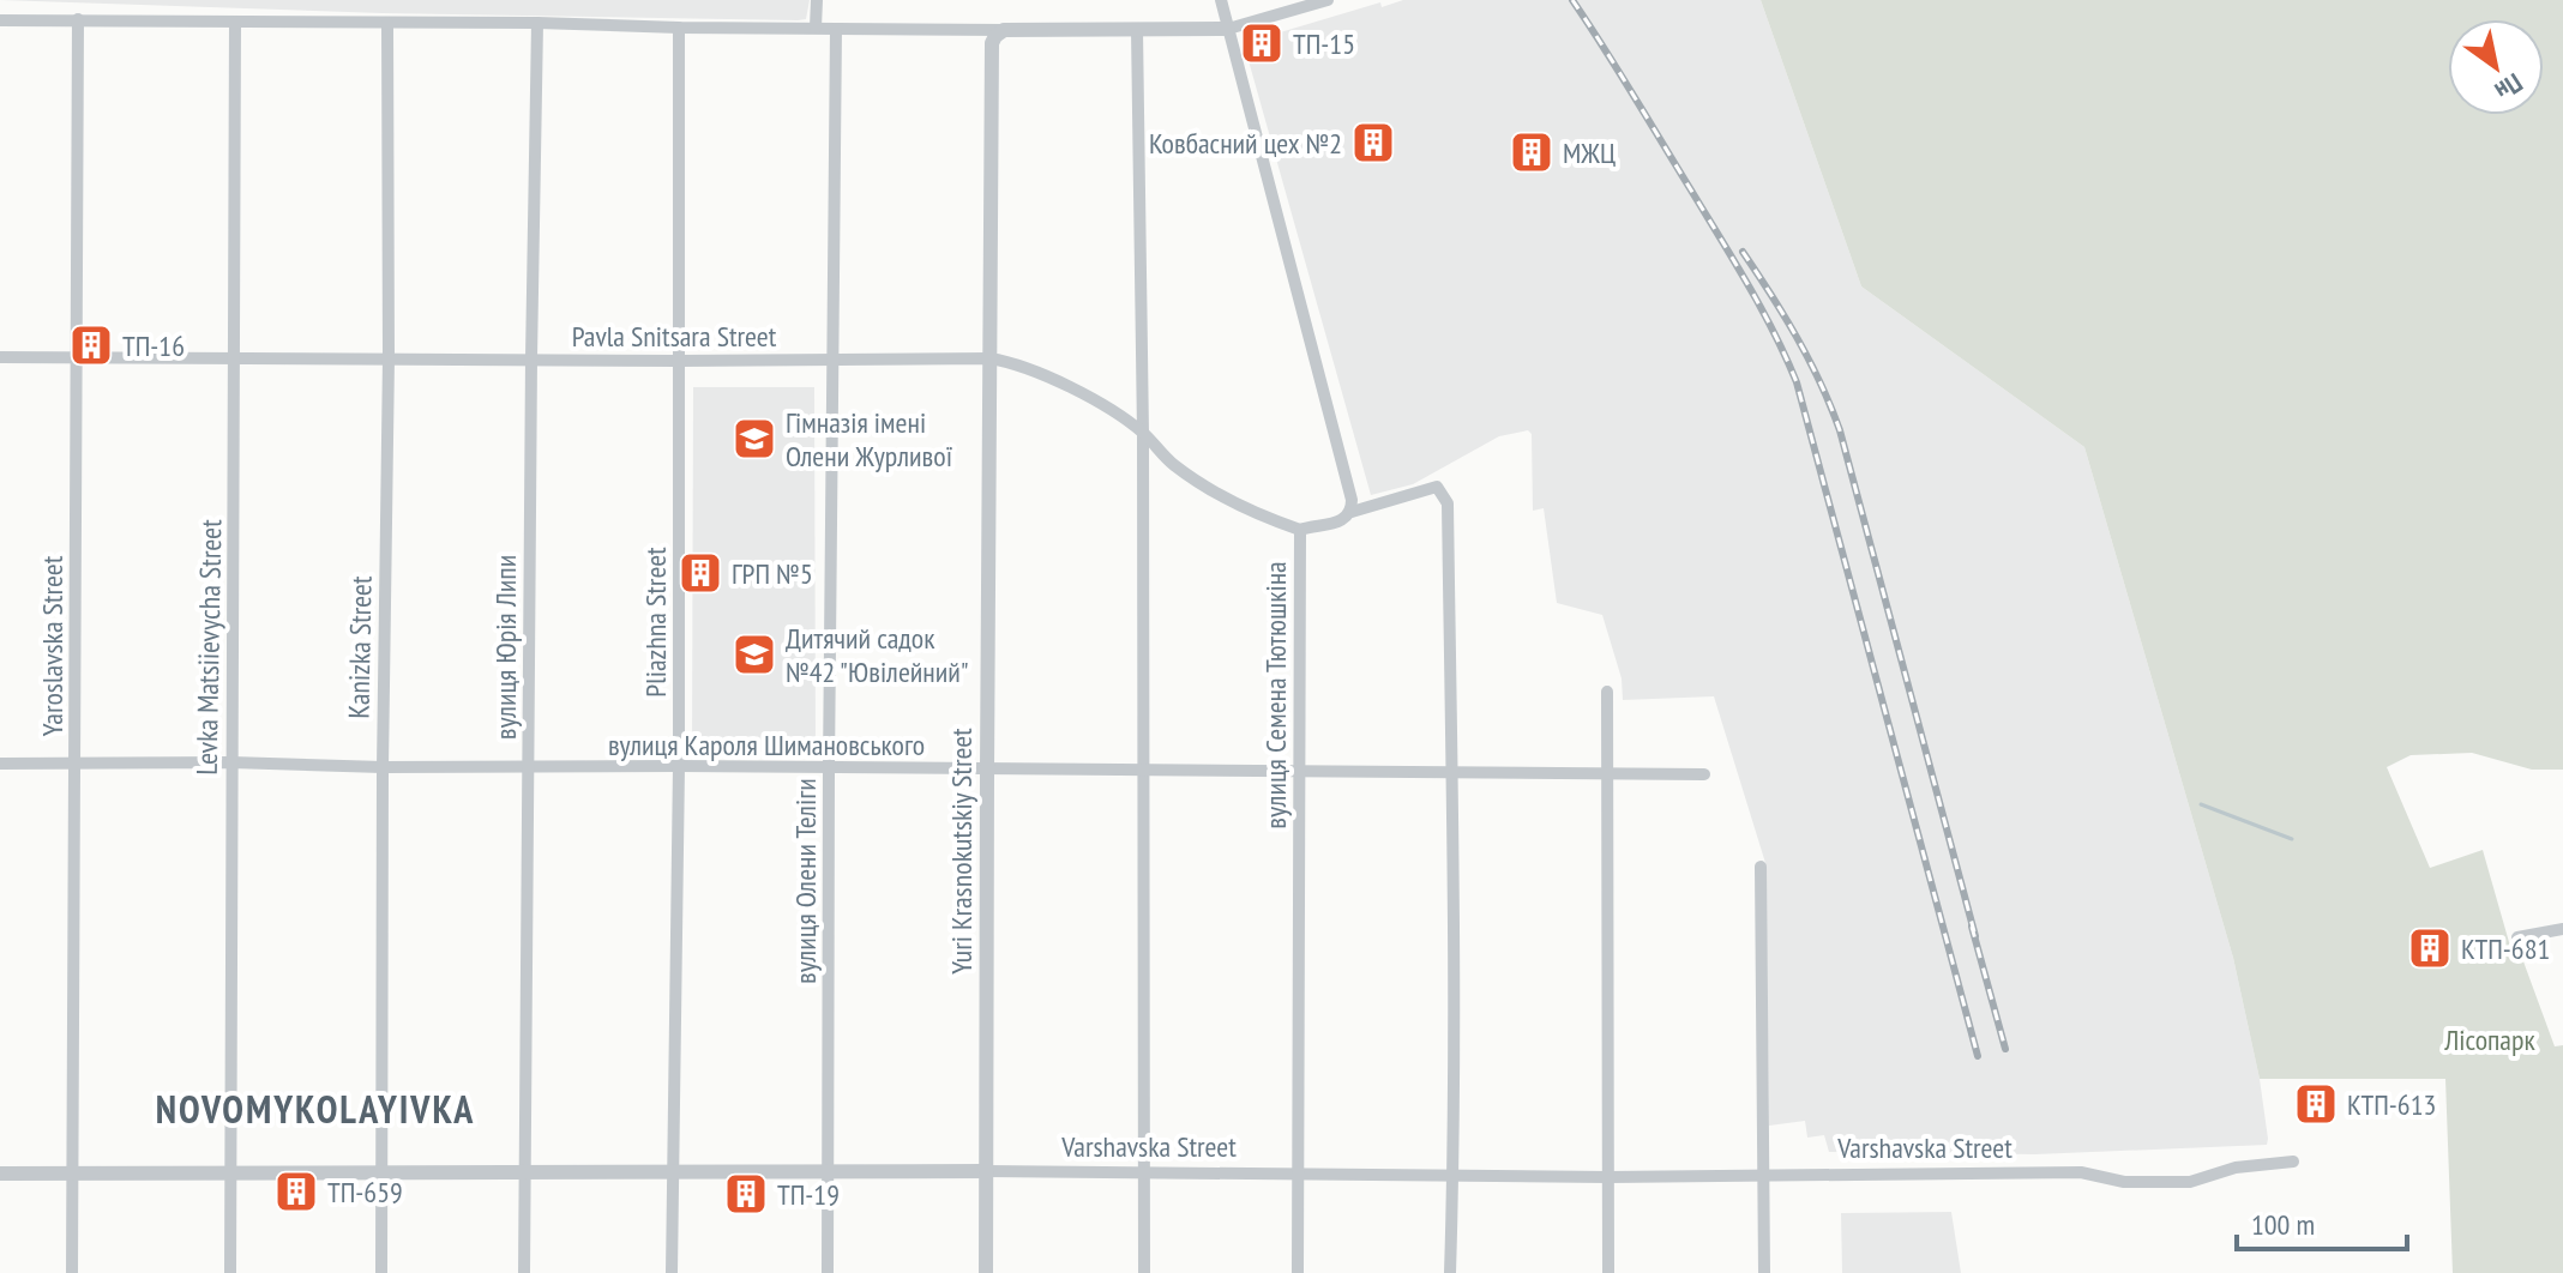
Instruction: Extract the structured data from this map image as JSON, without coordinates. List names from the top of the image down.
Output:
{
  "streets": {
    "street": [
      "Pavla Snitsara Street",
      "Pliazhna Street",
      "Yaroslavska Street",
      "Levka Matsiievycha Street",
      "Kanizka Street",
      "вулиця Юрія Липи",
      "вулиця Семена Тютюшкіна",
      "вулиця Кароля Шимановського",
      "Yuri Krasnokutskiy Street",
      "вулиця Олени Теліги",
      "Varshavska Street"
    ]
  },
  "crossings": [
    ["Pavla Snitsara Street", "Pliazhna Street"],
    ["Pavla Snitsara Street", "Yaroslavska Street"],
    ["Pavla Snitsara Street", "Levka Matsiievycha Street"],
    ["Pavla Snitsara Street", "Kanizka Street"],
    ["Pavla Snitsara Street", "вулиця Юрія Липи"],
    ["Pavla Snitsara Street", "вулиця Семена Тютюшкіна"],
    ["Pavla Snitsara Street", "Yuri Krasnokutskiy Street"],
    ["Pavla Snitsara Street", "вулиця Олени Теліги"],
    ["Pliazhna Street", "вулиця Кароля Шимановського"],
    ["Pliazhna Street", "Varshavska Street"],
    ["Yaroslavska Street", "вулиця Кароля Шимановського"],
    ["Yaroslavska Street", "Varshavska Street"],
    ["Levka Matsiievycha Street", "вулиця Кароля Шимановського"],
    ["Levka Matsiievycha Street", "Varshavska Street"],
    ["Kanizka Street", "вулиця Кароля Шимановського"],
    ["Kanizka Street", "Varshavska Street"],
    ["вулиця Юрія Липи", "вулиця Кароля Шимановського"],
    ["вулиця Юрія Липи", "Varshavska Street"],
    ["вулиця Семена Тютюшкіна", "вулиця Кароля Шимановського"],
    ["вулиця Семена Тютюшкіна", "Varshavska Street"],
    ["вулиця Кароля Шимановського", "Yuri Krasnokutskiy Street"],
    ["вулиця Кароля Шимановського", "вулиця Олени Теліги"],
    ["Yuri Krasnokutskiy Street", "Varshavska Street"],
    ["вулиця Олени Теліги", "Varshavska Street"]
  ],
  "districts": ["NOVOMYKOLAYIVKA"],
  "parks": ["Лісопарк"],
  "places": {
    "building": [
      "ТП-15",
      "Ковбасний цех №2",
      "МЖЦ",
      "ТП-16",
      "ГРП №5",
      "КТП-681",
      "КТП-613",
      "ТП-659",
      "ТП-19"
    ],
    "school or university": ["Гімназія імені Олени Журливої", "Дитячий садок №42 \"Ювілейний\""]
  },
  "scale_bar": "100 m",
  "north": "bottom right"
}
